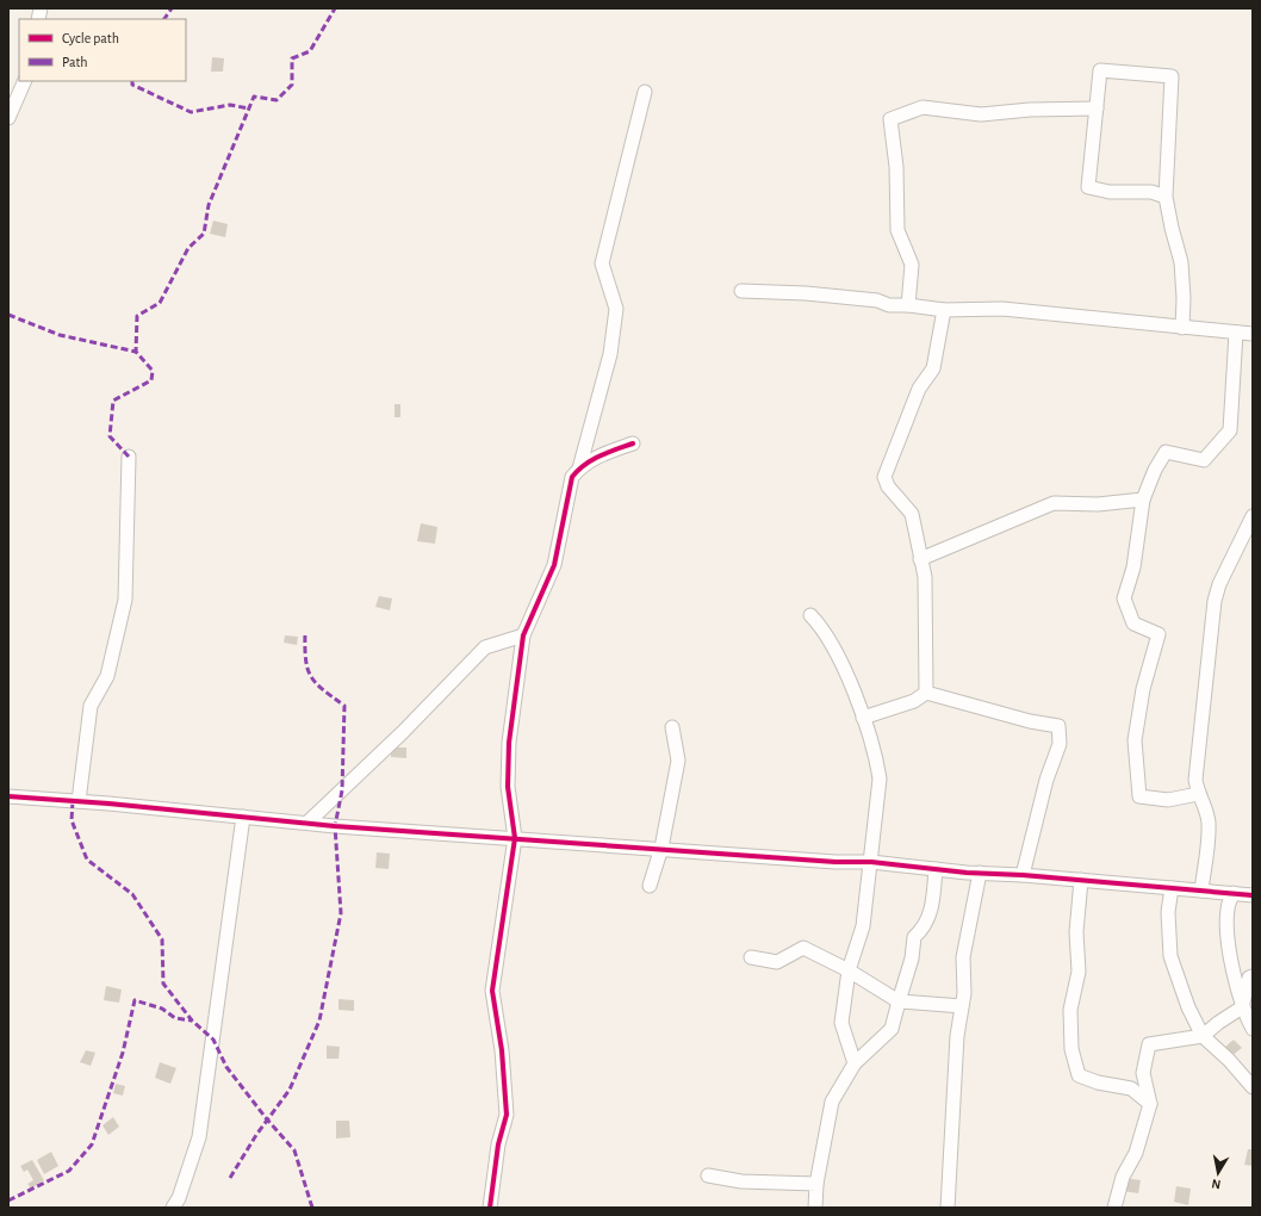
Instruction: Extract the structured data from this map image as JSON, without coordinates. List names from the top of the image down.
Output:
{
  "legend": ["Cycle path", "Path"],
  "north": "bottom"
}
